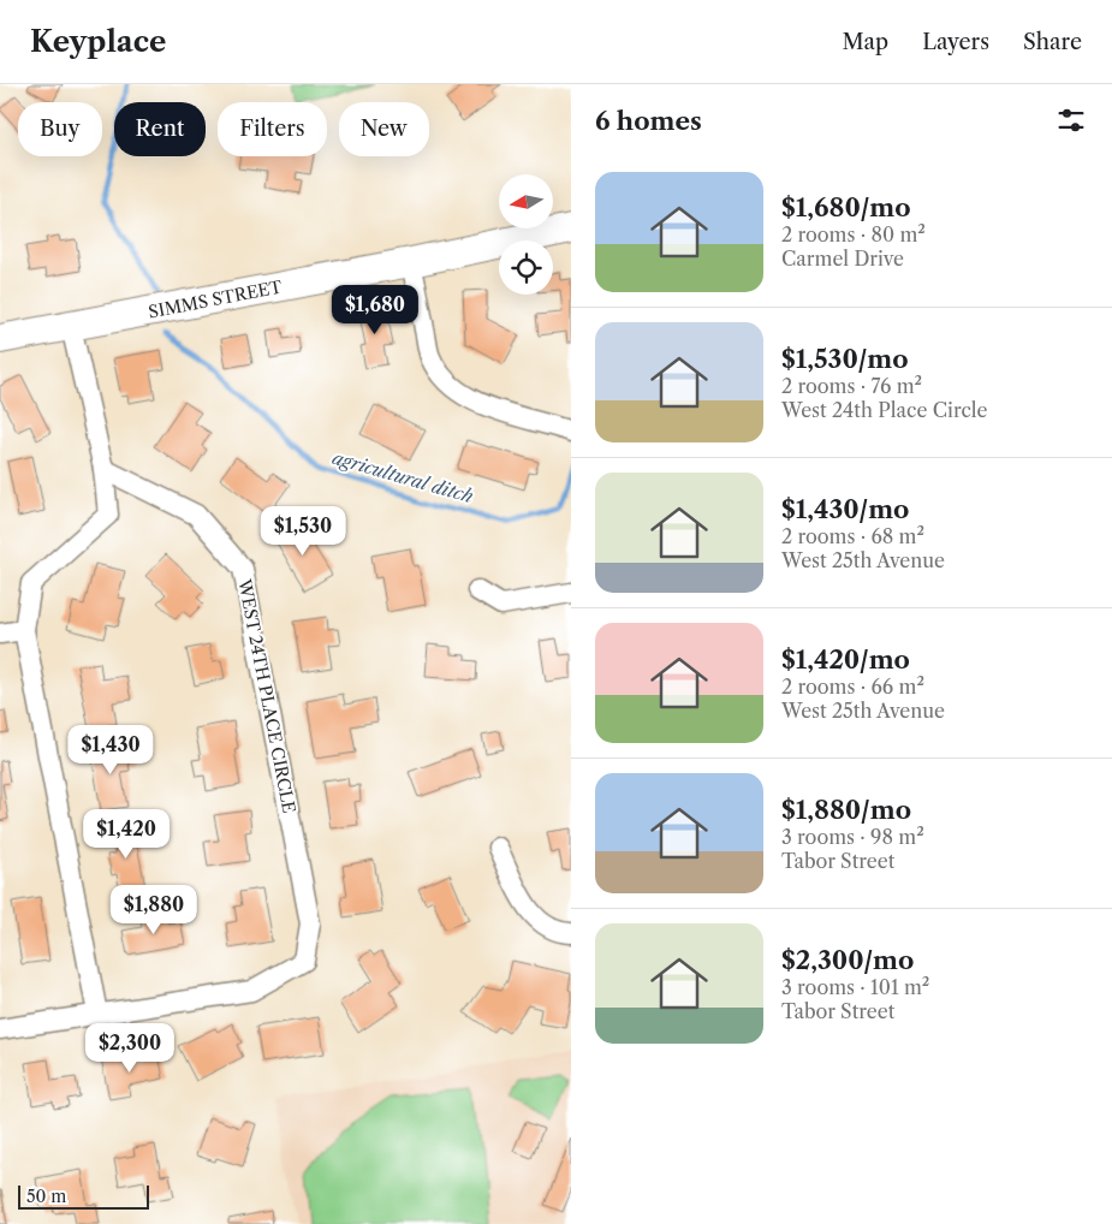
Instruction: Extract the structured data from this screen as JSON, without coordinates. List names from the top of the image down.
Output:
{
  "streets": {
    "street": ["SIMMS STREET", "WEST 24TH PLACE CIRCLE"]
  },
  "water": ["agricultural ditch"],
  "scale_bar": "50 m",
  "north": "left",
  "page": {
    "header": "Keyplace",
    "nav": ["Map", "Layers", "Share"],
    "heading": "6 homes",
    "chip": [
      "Buy",
      "Rent",
      "Filters",
      "New"
    ],
    "list": [
      {
        "name": "$1,680/mo",
        "note": "2 rooms · 80 m² · Carmel Drive"
      },
      {
        "name": "$1,530/mo",
        "note": "2 rooms · 76 m² · West 24th Place Circle"
      },
      {
        "name": "$1,430/mo",
        "note": "2 rooms · 68 m² · West 25th Avenue"
      },
      {
        "name": "$1,420/mo",
        "note": "2 rooms · 66 m² · West 25th Avenue"
      },
      {
        "name": "$1,880/mo",
        "note": "3 rooms · 98 m² · Tabor Street"
      },
      {
        "name": "$2,300/mo",
        "note": "3 rooms · 101 m² · Tabor Street"
      }
    ],
    "price": [
      "$1,680",
      "$1,530",
      "$1,430",
      "$1,420",
      "$1,880",
      "$2,300"
    ],
    "scale": "50 m"
  }
}
